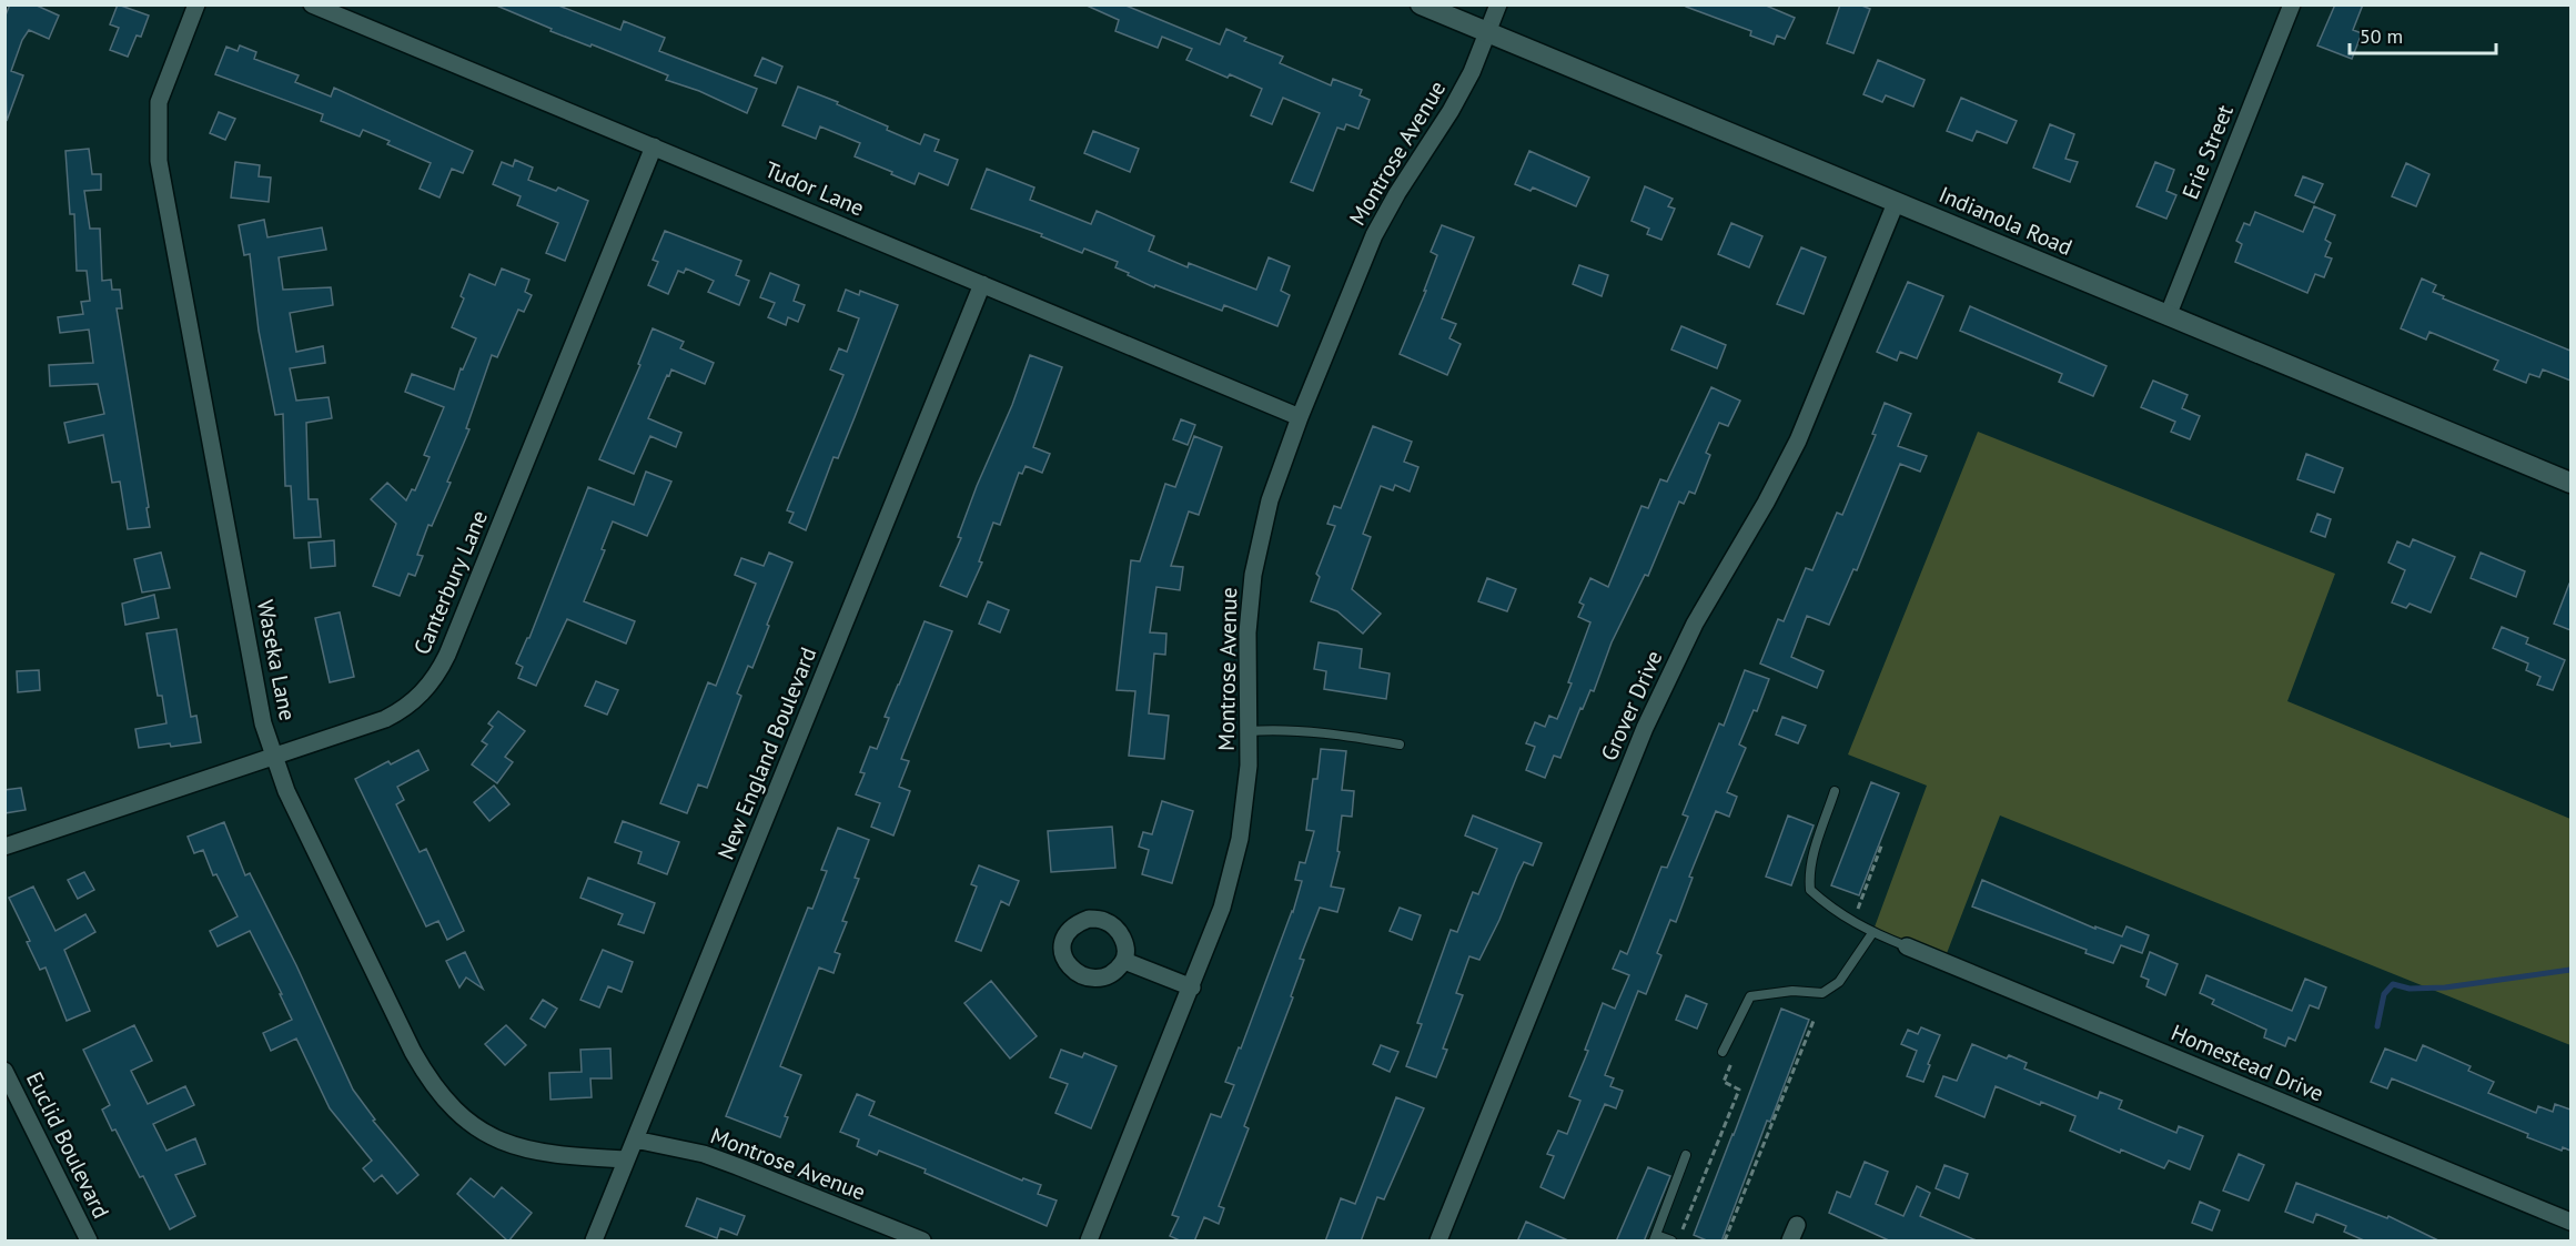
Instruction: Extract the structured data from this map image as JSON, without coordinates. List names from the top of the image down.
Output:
{
  "streets": {
    "street": [
      "Erie Street",
      "Montrose Avenue",
      "Tudor Lane",
      "Indianola Road",
      "Canterbury Lane",
      "Waseka Lane",
      "Grover Drive",
      "New England Boulevard",
      "Homestead Drive",
      "Euclid Boulevard"
    ]
  },
  "crossings": [
    ["Erie Street", "Indianola Road"],
    ["Montrose Avenue", "Tudor Lane"],
    ["Montrose Avenue", "Indianola Road"],
    ["Montrose Avenue", "New England Boulevard"],
    ["Tudor Lane", "Canterbury Lane"],
    ["Tudor Lane", "New England Boulevard"],
    ["Indianola Road", "Grover Drive"],
    ["Canterbury Lane", "Waseka Lane"],
    ["Waseka Lane", "New England Boulevard"]
  ],
  "scale_bar": "50 m"
}
